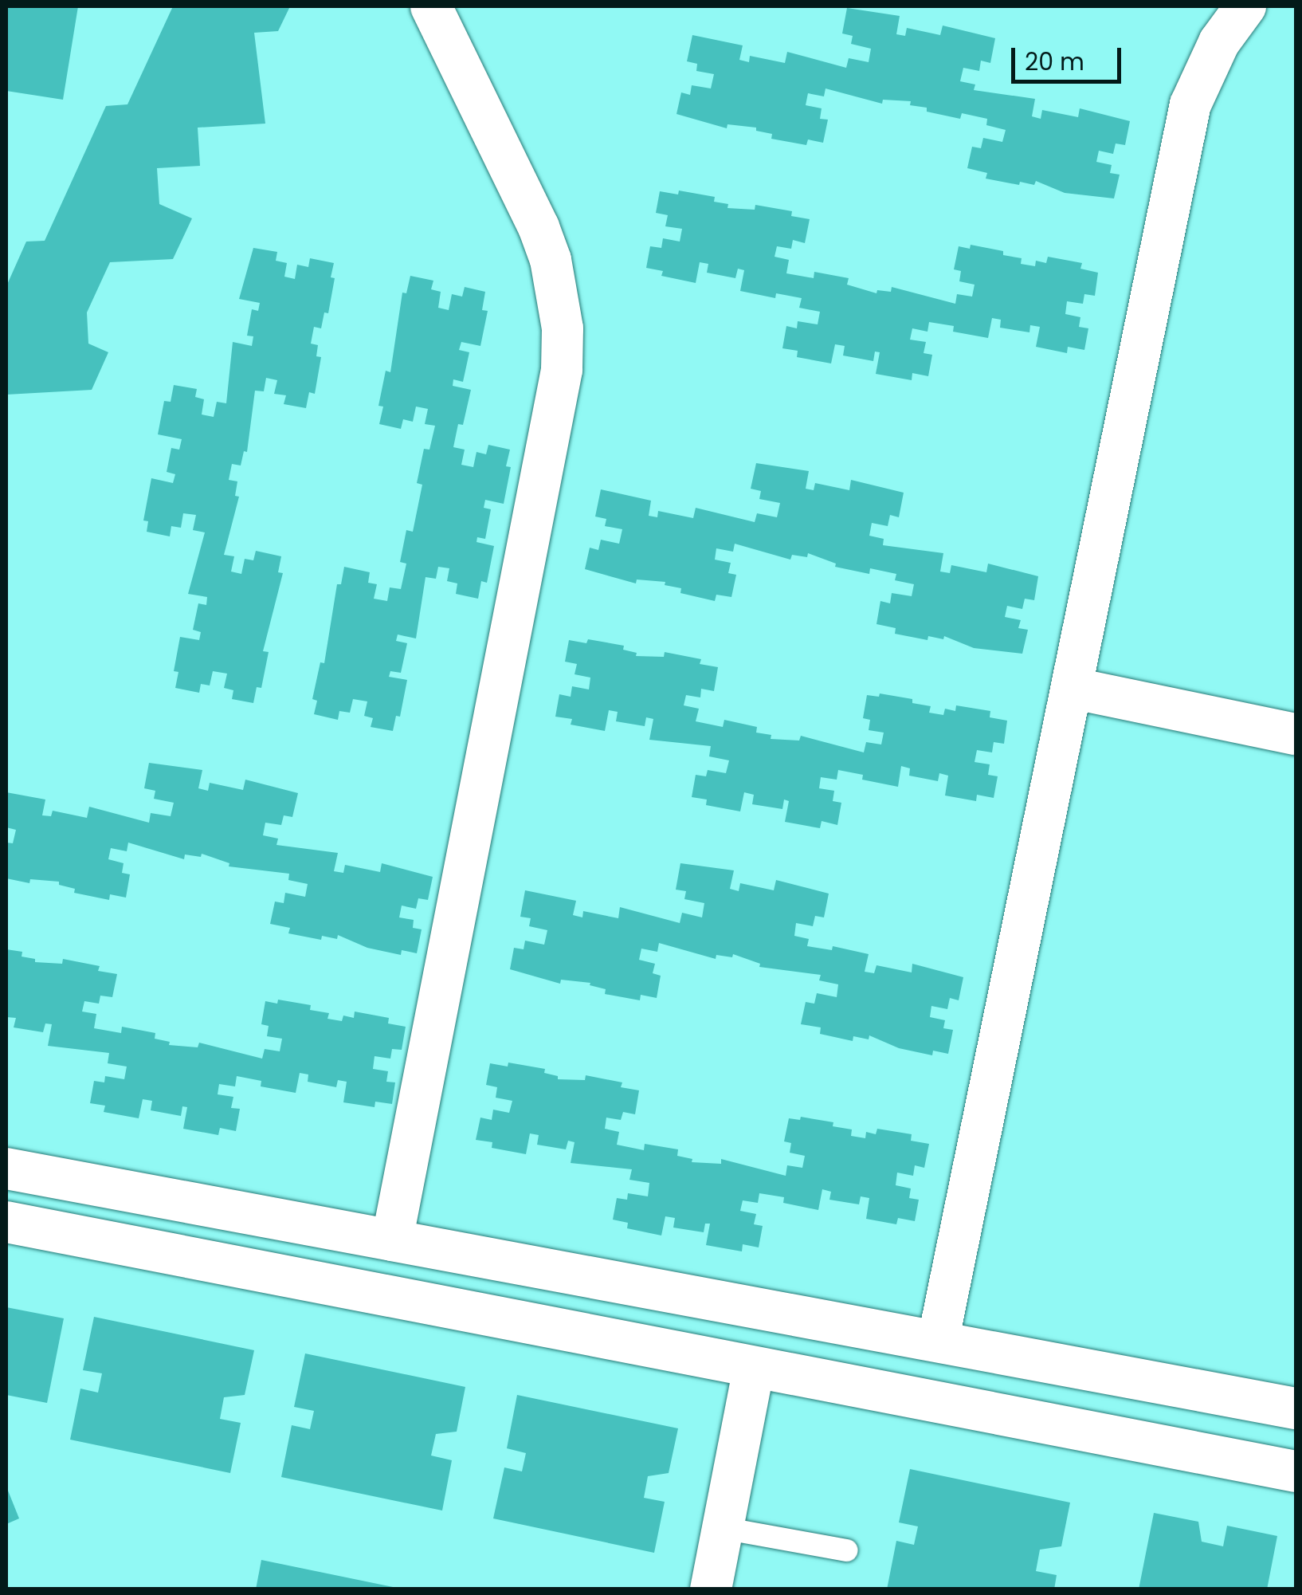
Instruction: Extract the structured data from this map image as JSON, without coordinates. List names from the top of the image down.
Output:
{
  "scale_bar": "20 m"
}
